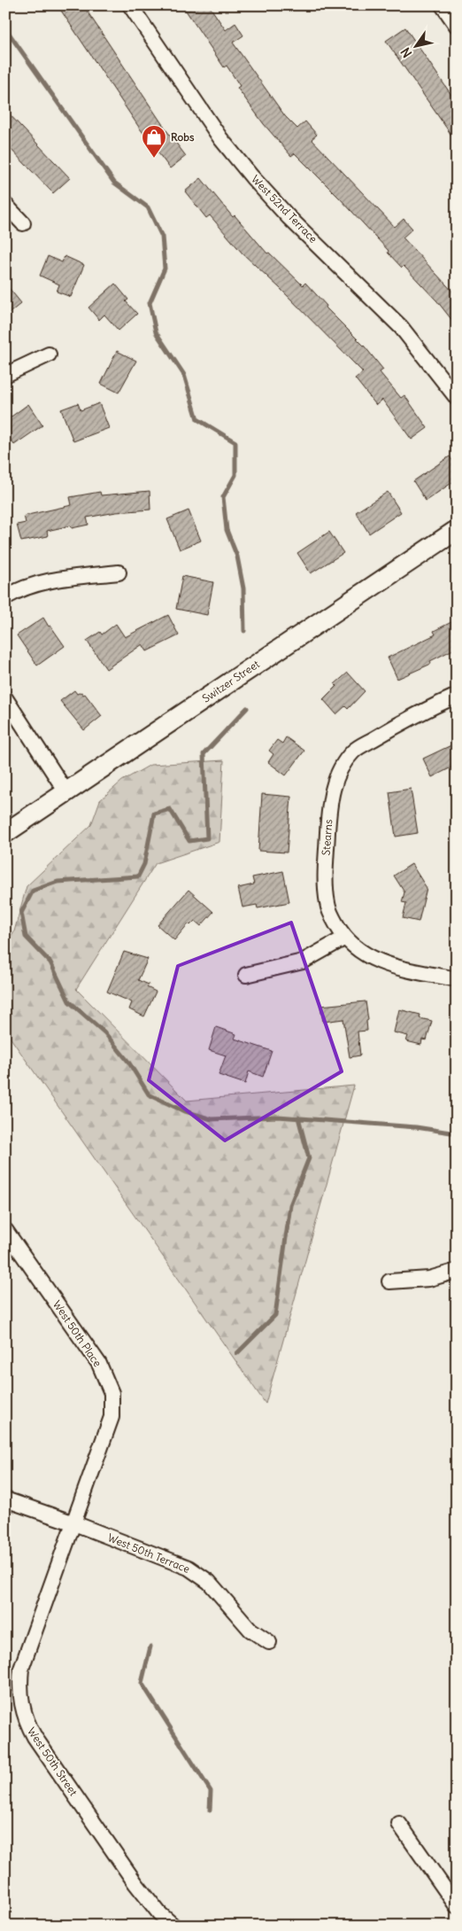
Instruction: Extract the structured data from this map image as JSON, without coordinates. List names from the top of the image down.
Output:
{
  "streets": {
    "street": [
      "West 52nd Terrace",
      "Switzer Street",
      "Stearns",
      "West 50th Place",
      "West 50th Terrace",
      "West 50th Street"
    ]
  },
  "crossings": [
    ["West 50th Place", "West 50th Terrace"],
    ["West 50th Place", "West 50th Street"],
    ["West 50th Terrace", "West 50th Street"]
  ],
  "places": {
    "shop": ["Robs"]
  },
  "north": "bottom left"
}
